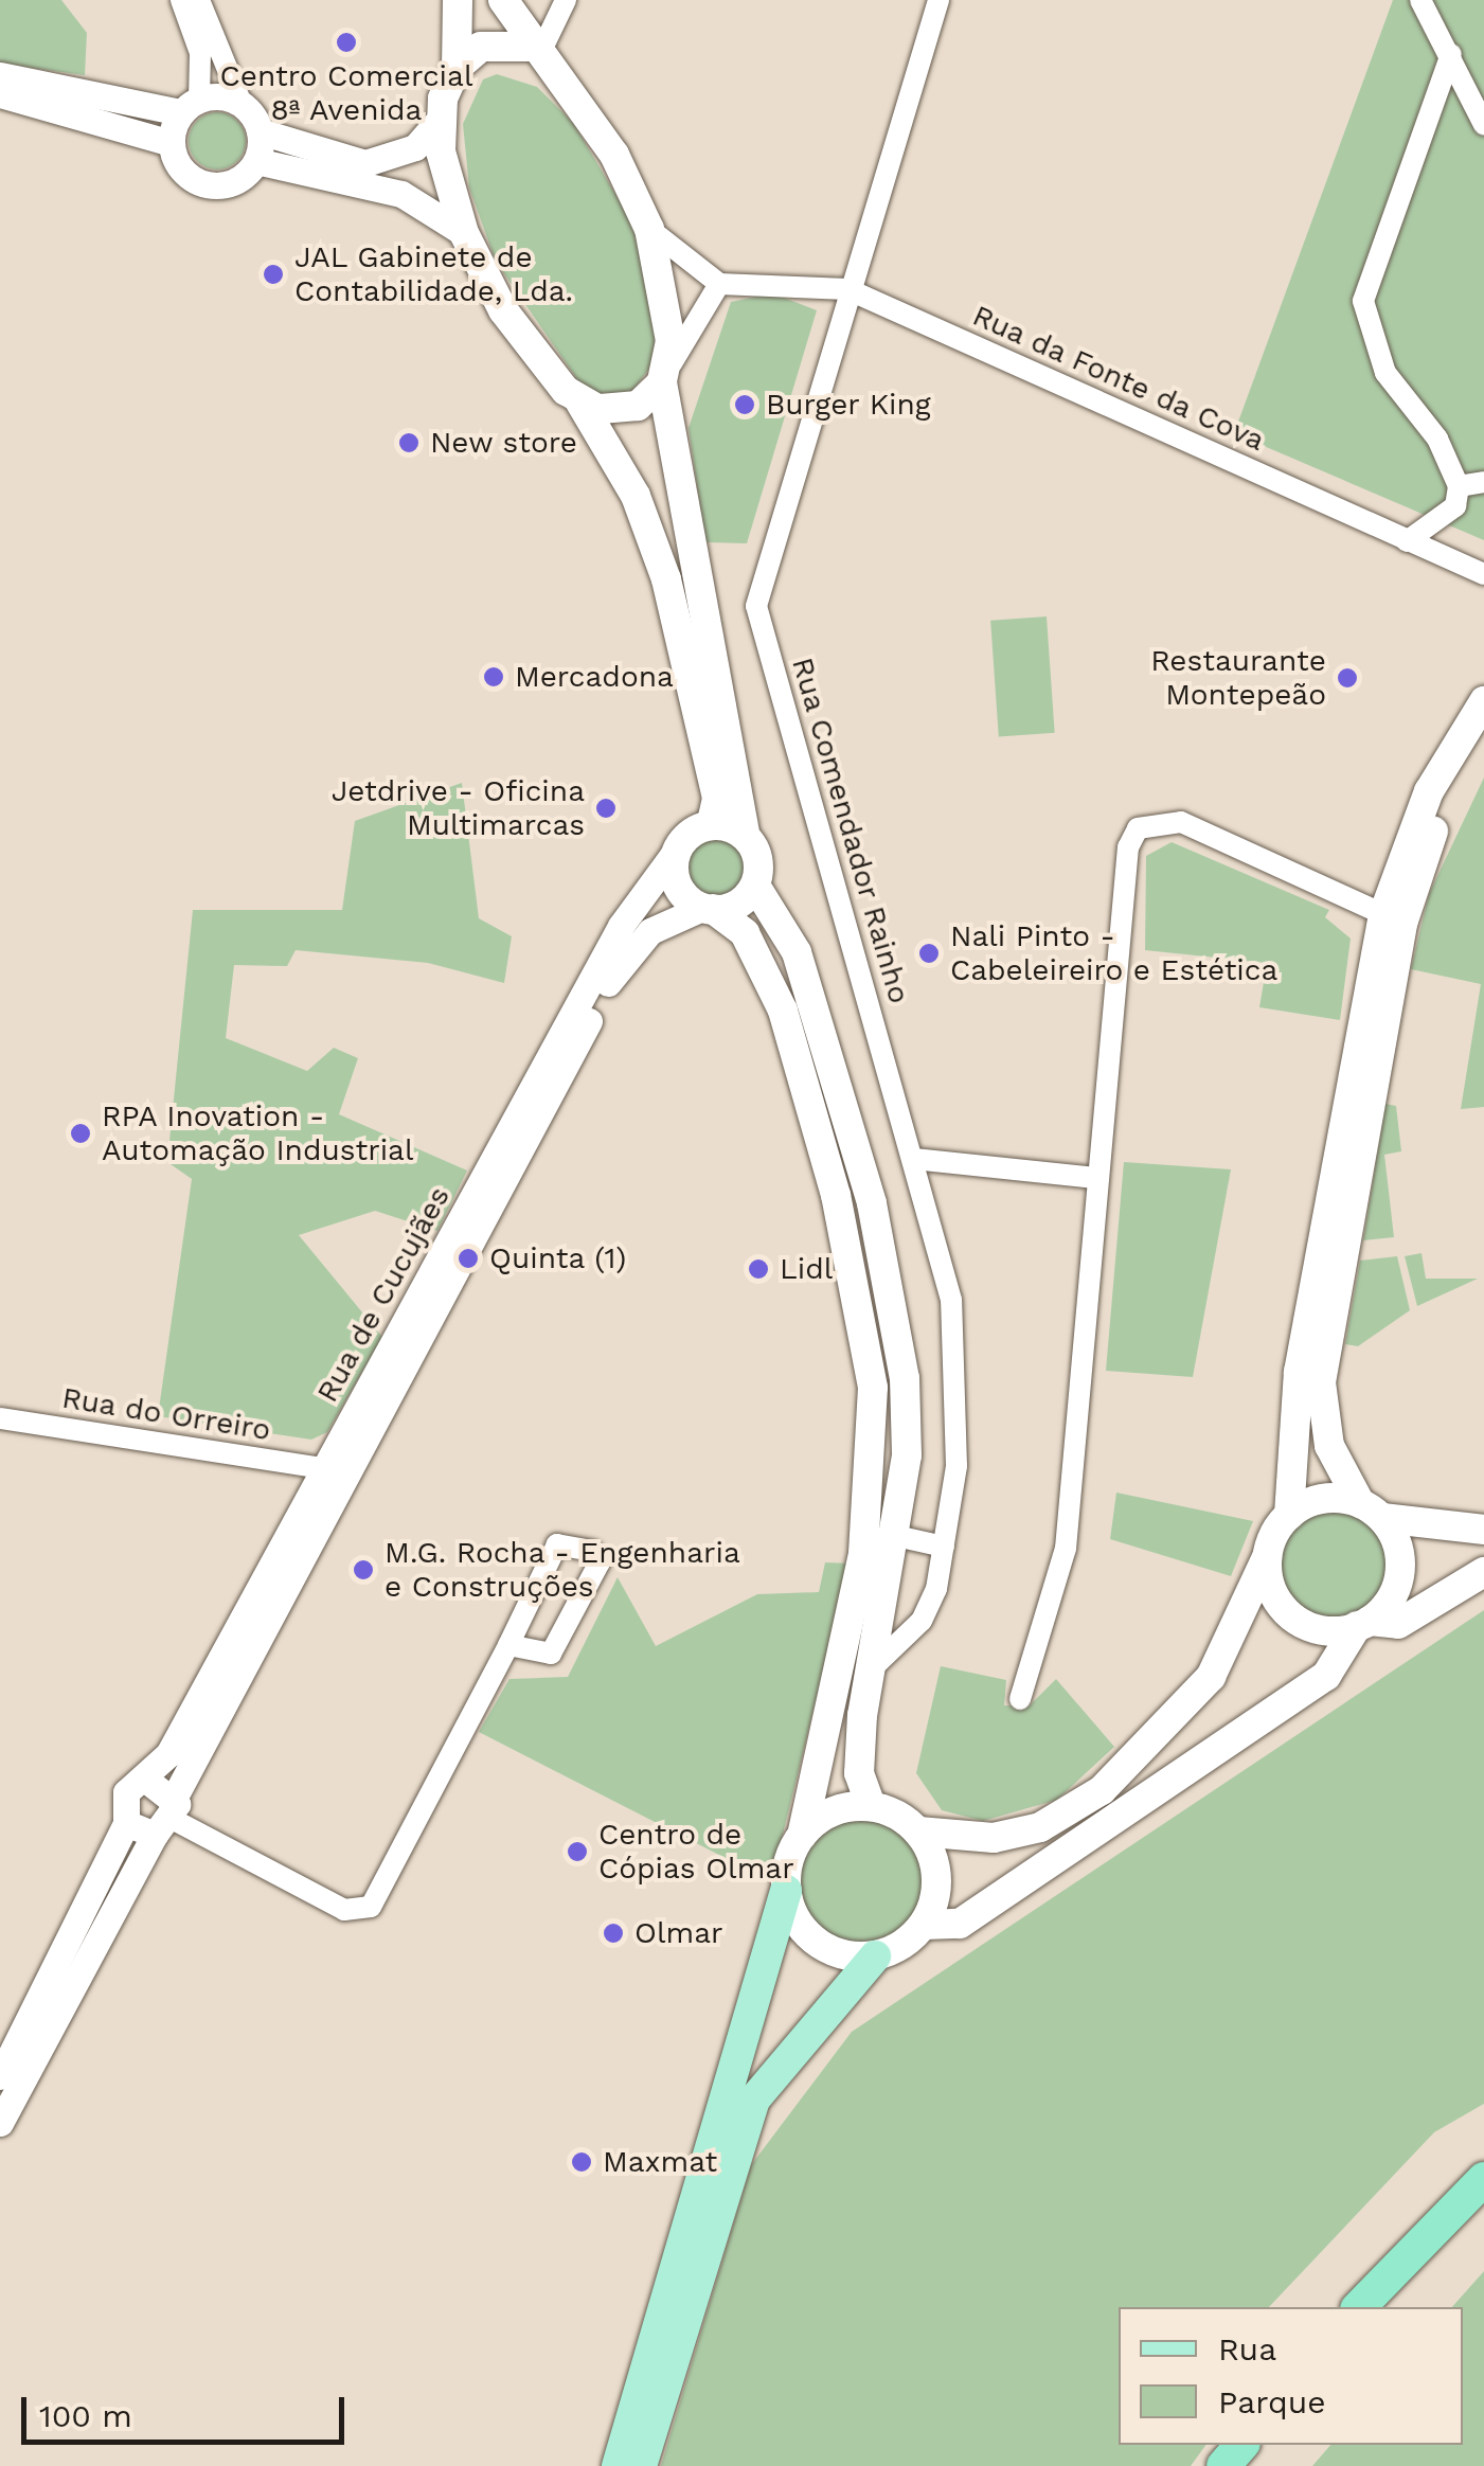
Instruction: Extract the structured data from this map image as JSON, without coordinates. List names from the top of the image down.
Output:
{
  "streets": {
    "street": [
      "Rua da Fonte da Cova",
      "Rua Comendador Rainho",
      "Rua de Cucujães",
      "Rua do Orreiro"
    ]
  },
  "crossings": [
    ["Rua da Fonte da Cova", "Rua Comendador Rainho"],
    ["Rua de Cucujães", "Rua do Orreiro"]
  ],
  "places": [
    "Centro Comercial 8ª Avenida",
    "JAL Gabinete de Contabilidade, Lda.",
    "Burger King",
    "New store",
    "Mercadona",
    "Restaurante Montepeão",
    "Jetdrive - Oficina Multimarcas",
    "Nali Pinto - Cabeleireiro e Estética",
    "RPA Inovation - Automação Industrial",
    "Quinta (1)",
    "Lidl",
    "M.G. Rocha - Engenharia e Construções",
    "Centro de Cópias Olmar",
    "Olmar",
    "Maxmat"
  ],
  "legend": ["Rua", "Parque"],
  "scale_bar": "100 m"
}
